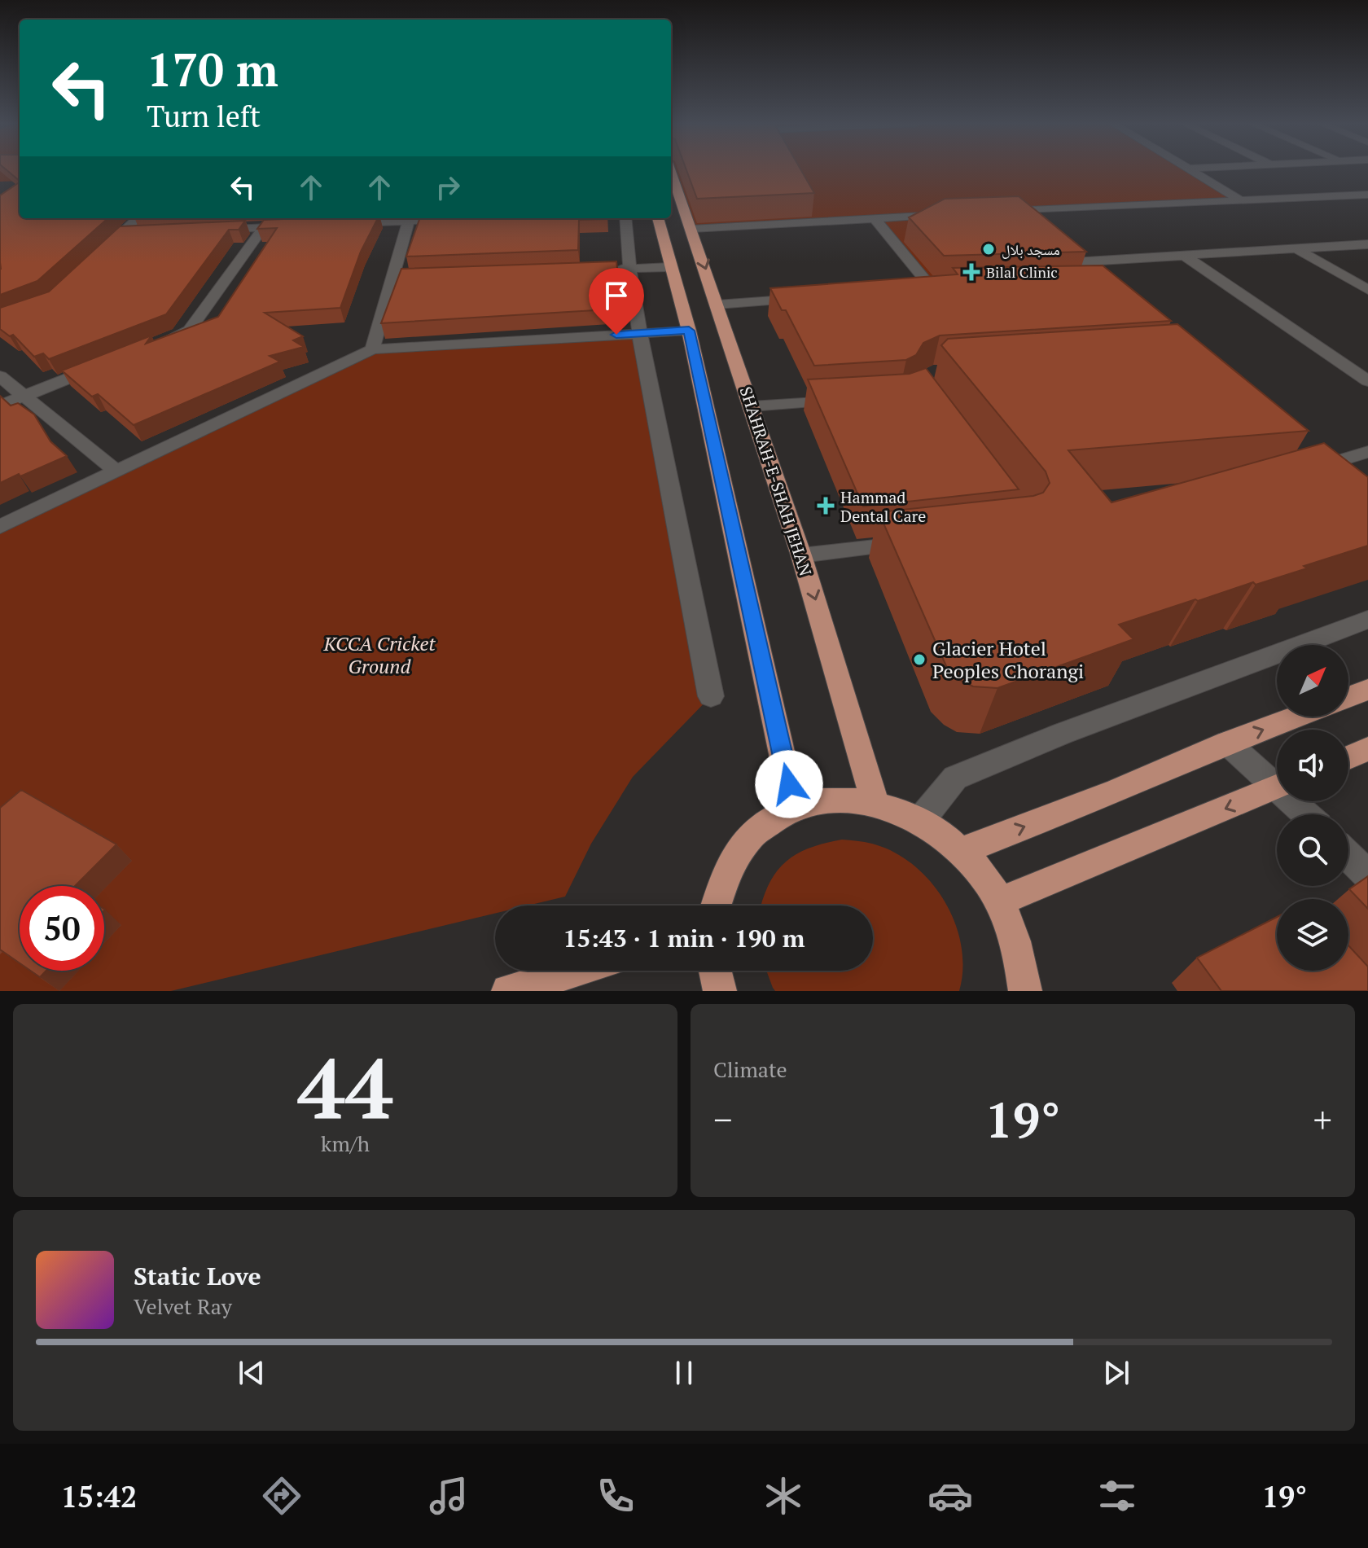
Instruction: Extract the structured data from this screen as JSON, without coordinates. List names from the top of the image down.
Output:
{
  "streets": {
    "main road": ["SHAHRAH-E-SHAH JEHAN"]
  },
  "parks": ["KCCA Cricket Ground"],
  "places": {
    "other": ["مسجد بلال", "Glacier Hotel Peoples Chorangi"],
    "health": ["Bilal Clinic", "Hammad Dental Care"]
  },
  "north": "top right",
  "page": {
    "turn": ["170 m", "Turn left"],
    "limit": "50",
    "trip": "15:43 · 1 min · 190 m",
    "tile": [
      ["44", "km/h"],
      "Climate"
    ],
    "heat": ["−", "19°", "+"],
    "song": ["Static Love", "Velvet Ray"],
    "tabs": ["15:42", "19°"]
  }
}
